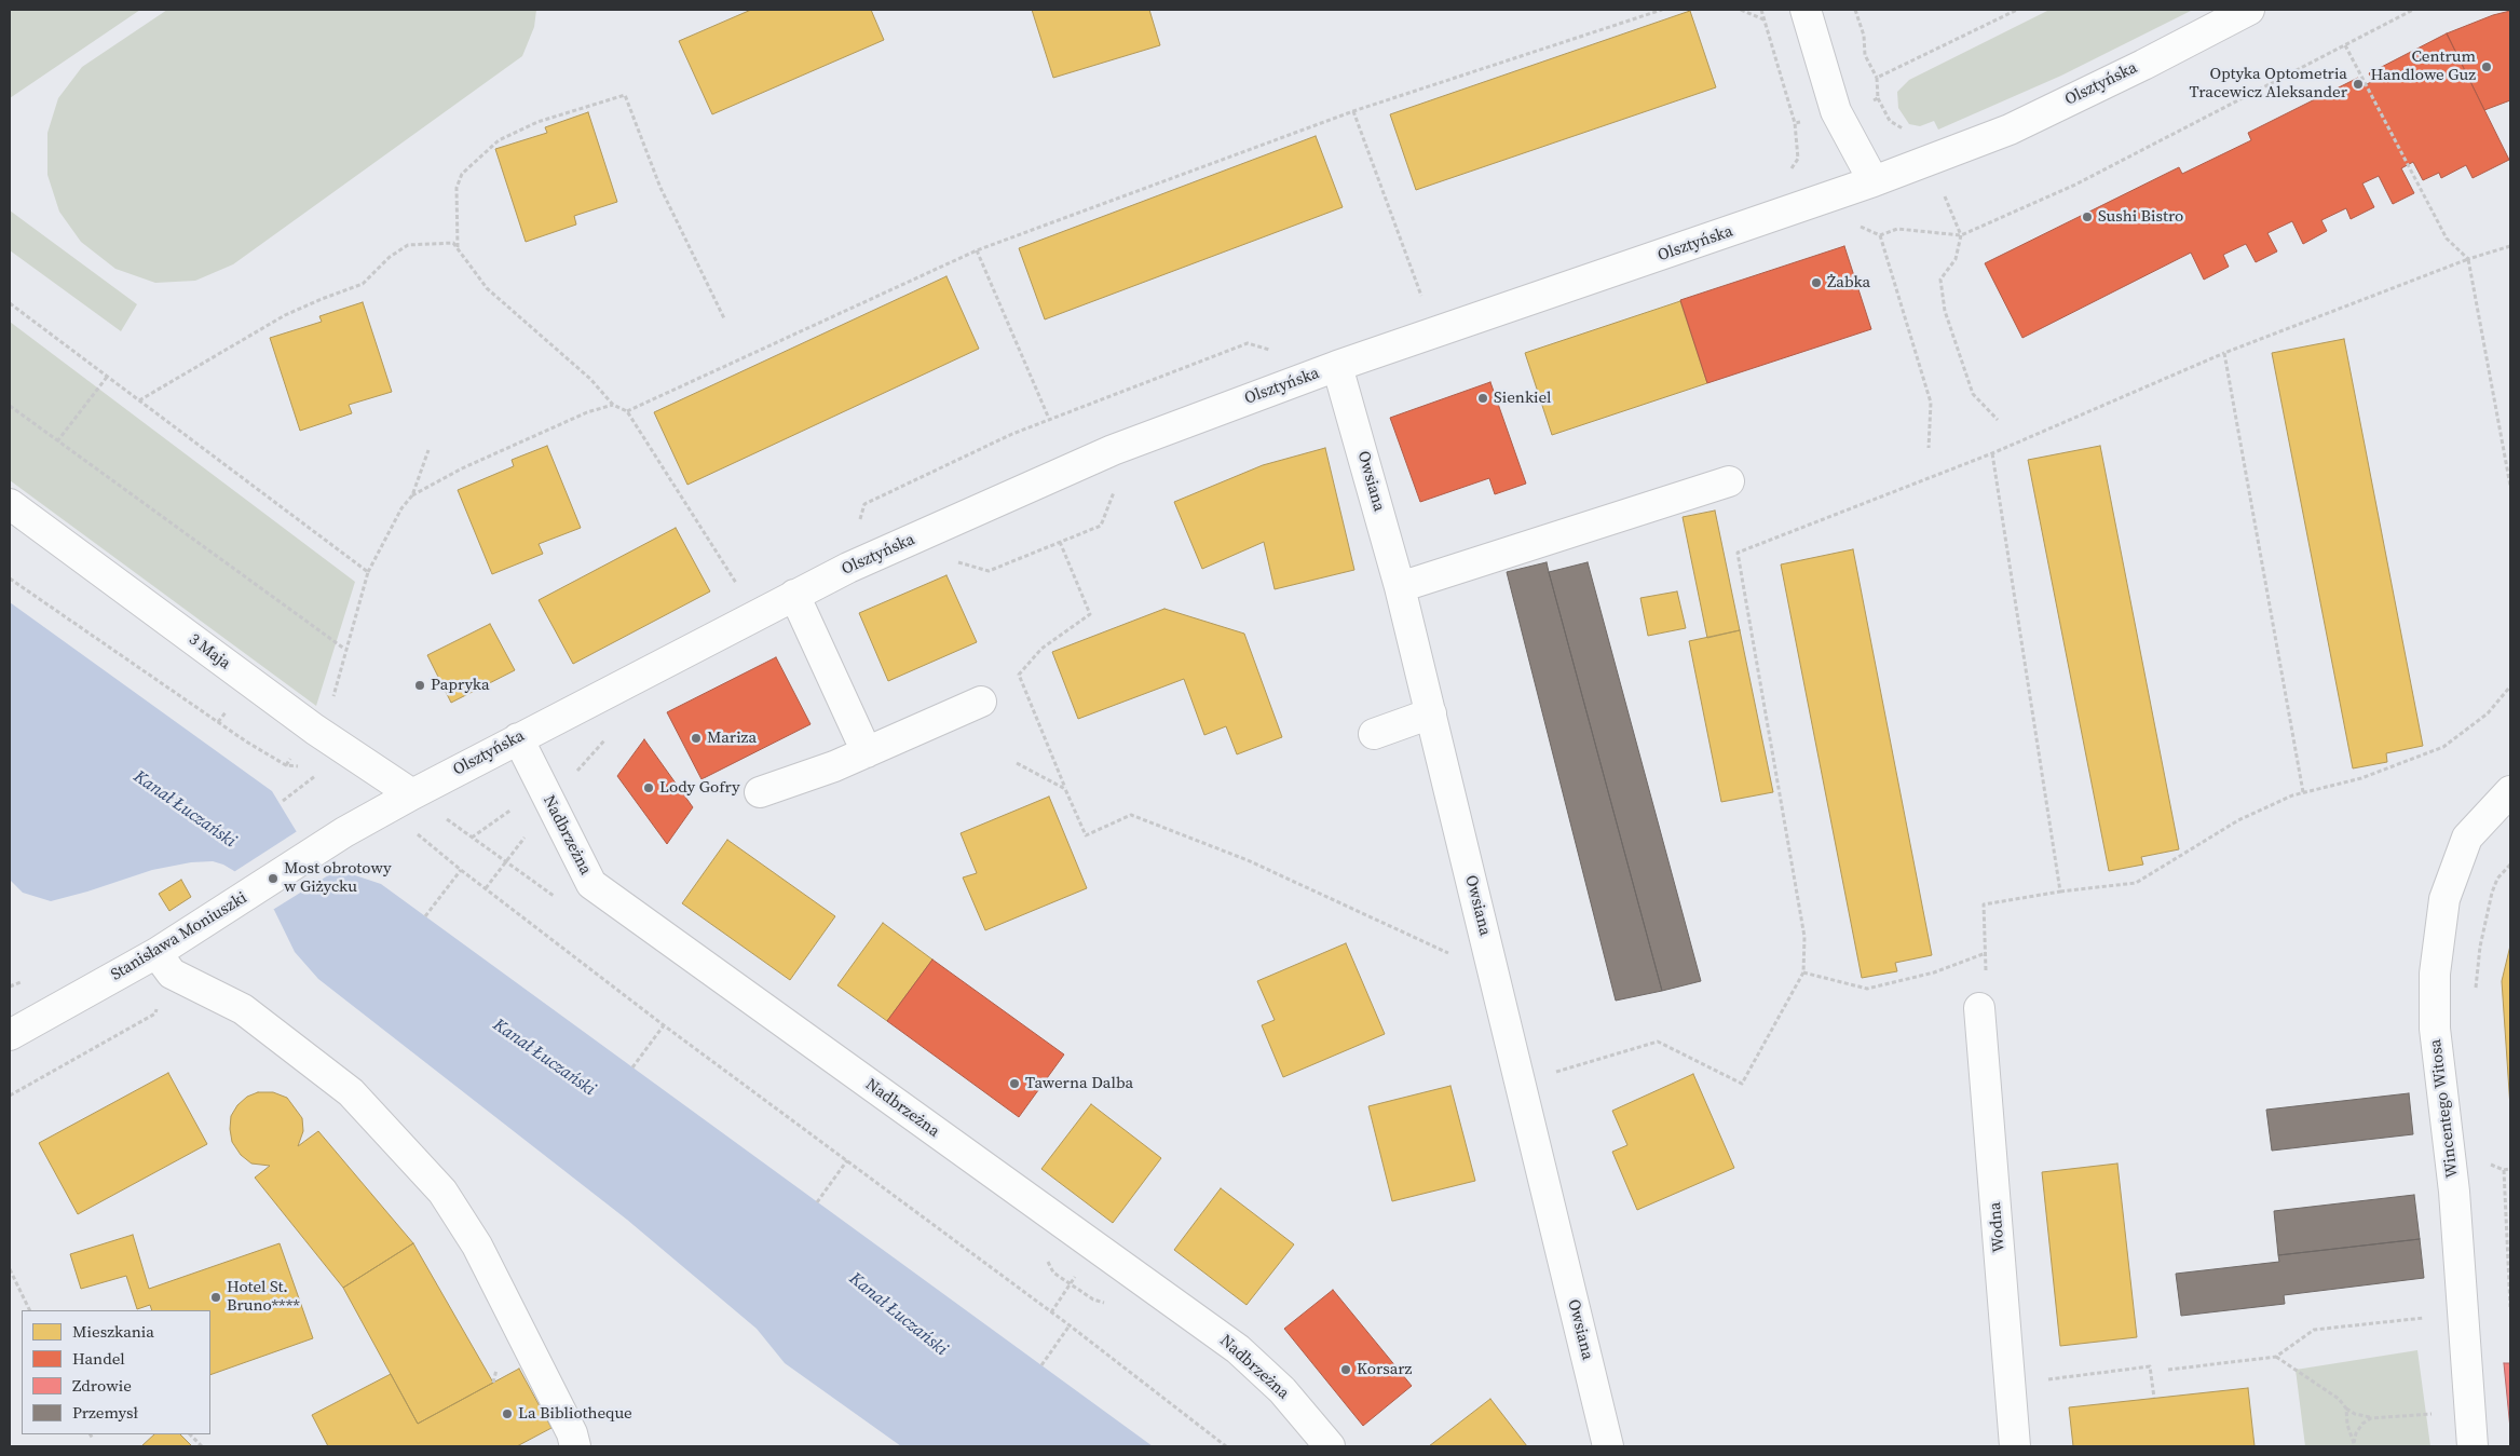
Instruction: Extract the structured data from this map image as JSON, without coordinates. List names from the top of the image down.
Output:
{
  "streets": {
    "street": [
      "Olsztyńska",
      "Owsiana",
      "3 Maja",
      "Nadbrzeżna",
      "Stanisława Moniuszki",
      "Wincentego Witosa",
      "Wodna"
    ]
  },
  "crossings": [
    ["Olsztyńska", "Owsiana"],
    ["Olsztyńska", "3 Maja"],
    ["Olsztyńska", "Nadbrzeżna"],
    ["Olsztyńska", "Stanisława Moniuszki"]
  ],
  "water": ["Kanał Łuczański"],
  "places": [
    "Centrum Handlowe Guz",
    "Optyka Optometria Tracewicz Aleksander",
    "Sushi Bistro",
    "Żabka",
    "Sienkiel",
    "Papryka",
    "Mariza",
    "Lody Gofry",
    "Most obrotowy w Giżycku",
    "Tawerna Dalba",
    "Hotel St. Bruno****",
    "Korsarz",
    "La Bibliotheque"
  ],
  "legend": [
    "Mieszkania",
    "Handel",
    "Zdrowie",
    "Przemysł"
  ]
}
